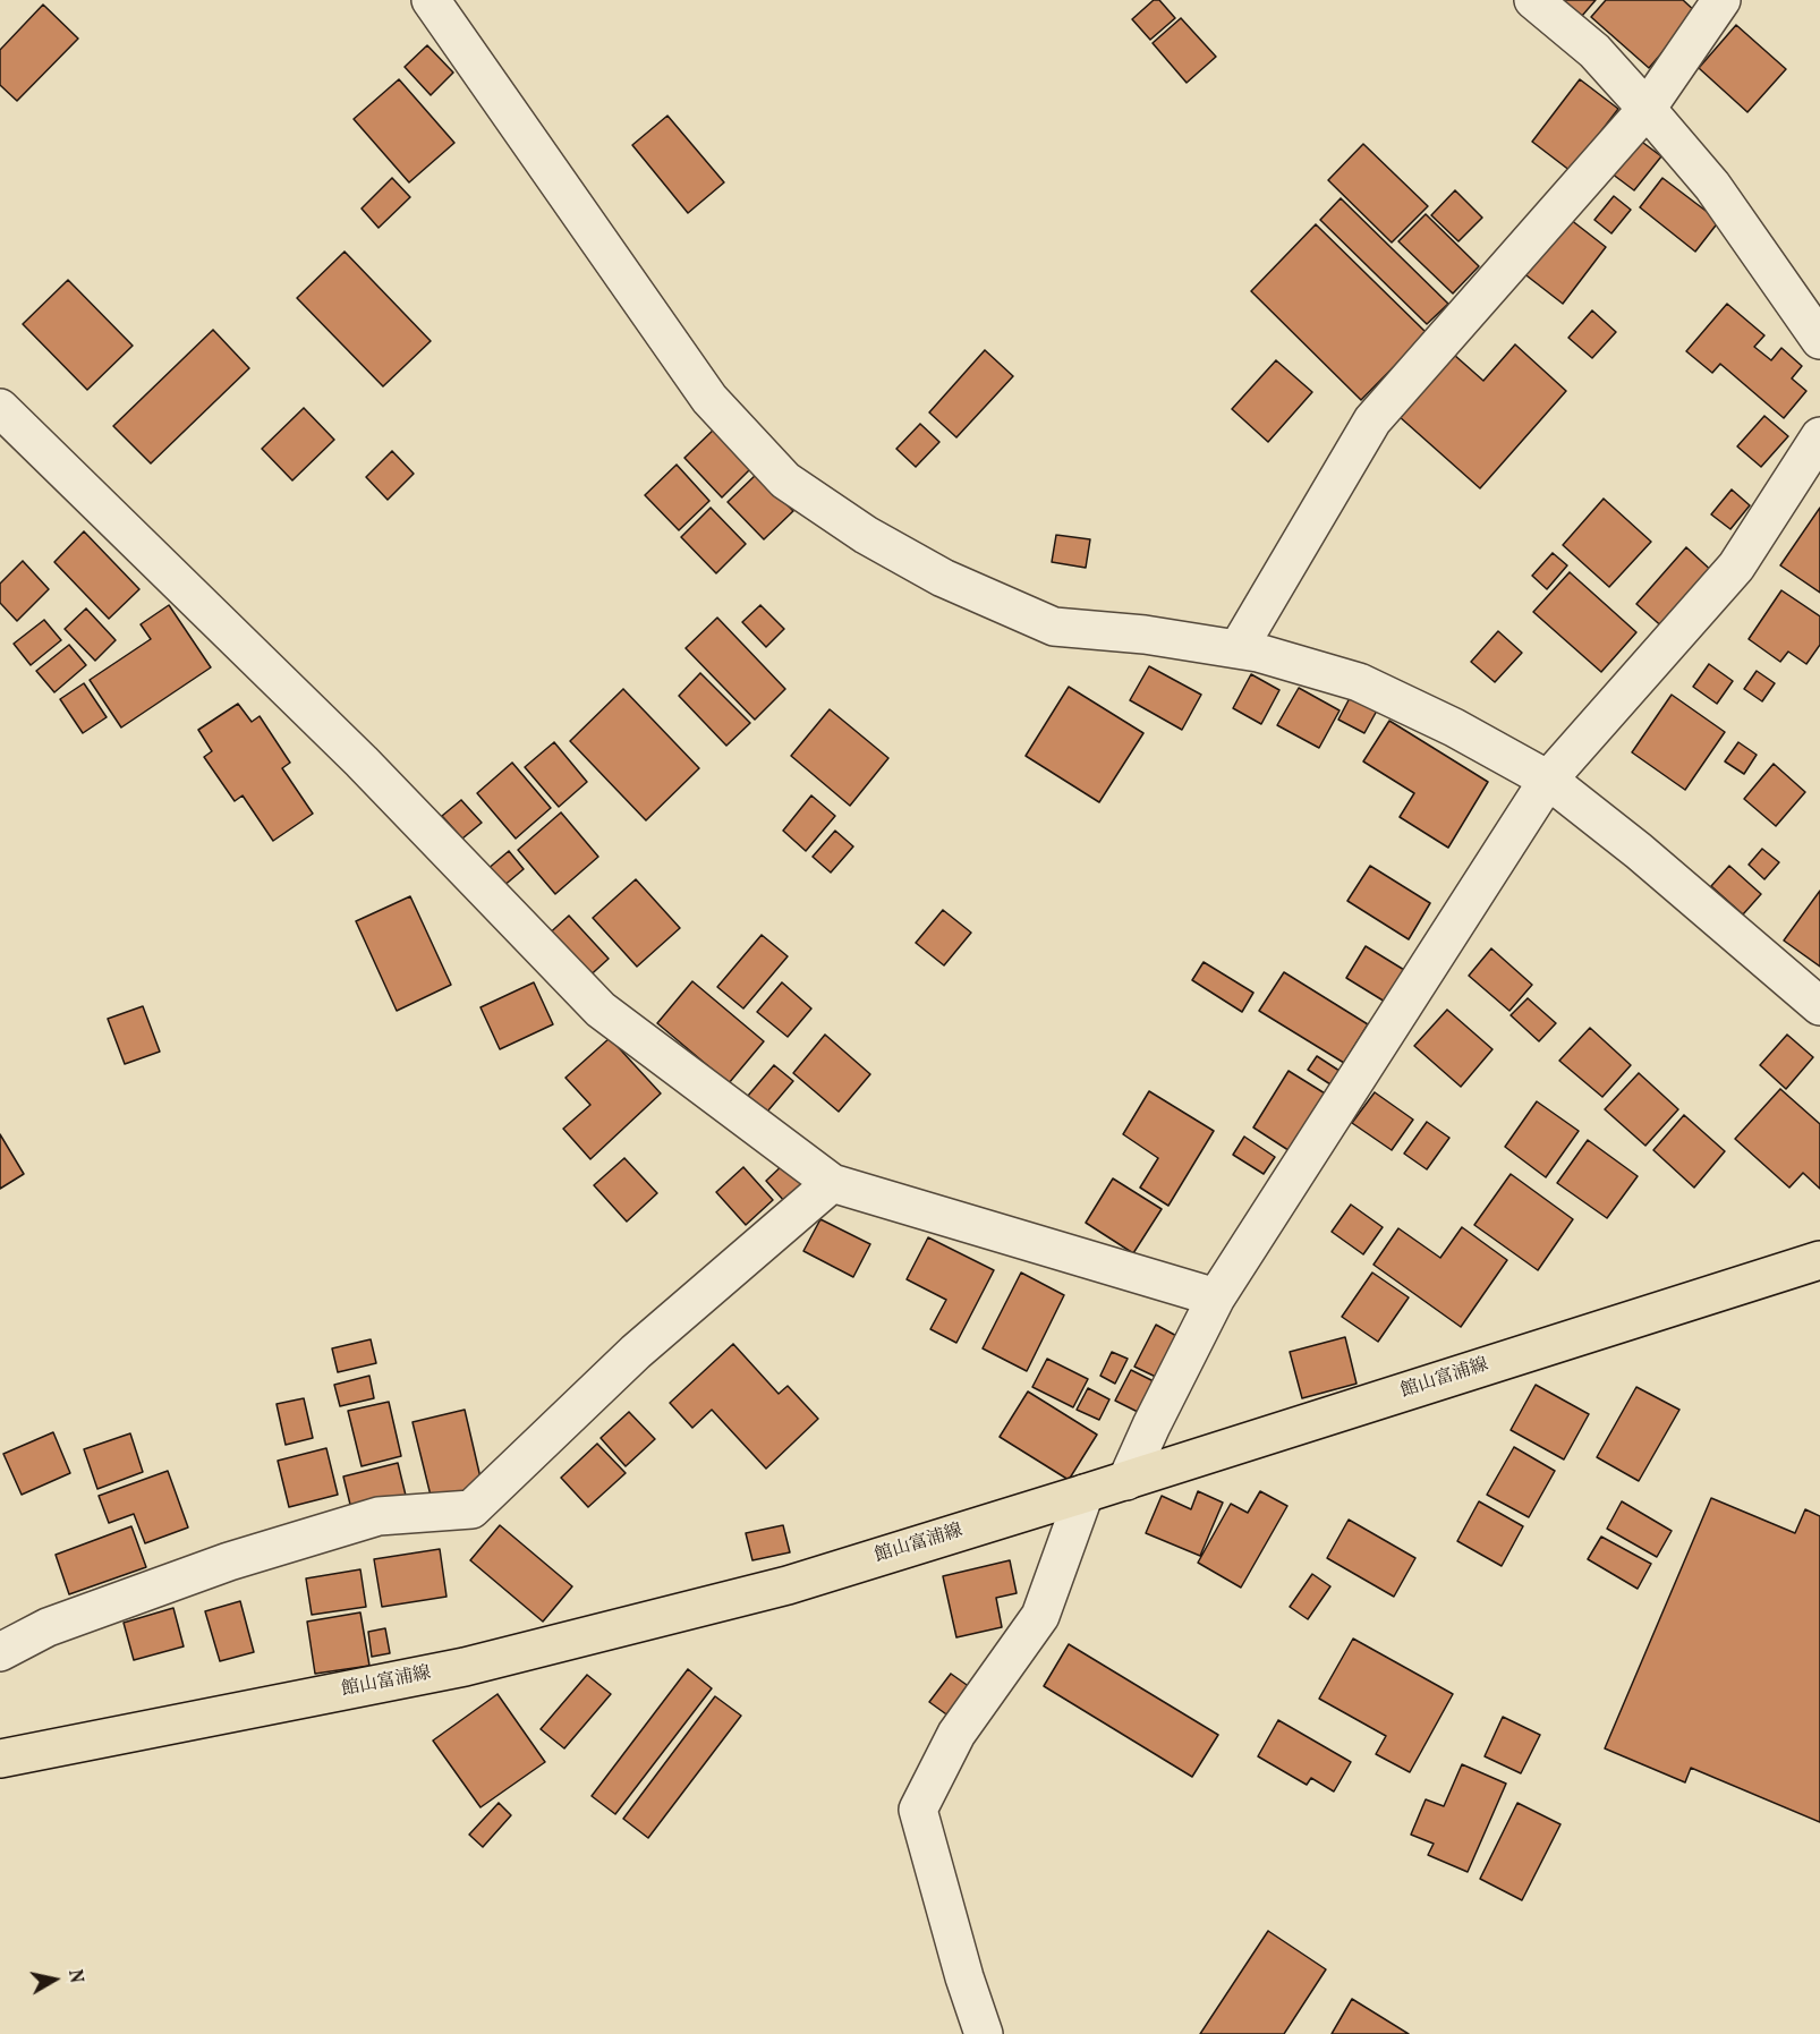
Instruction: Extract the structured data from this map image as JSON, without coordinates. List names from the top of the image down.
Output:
{
  "streets": {
    "main road": ["館山富浦線"]
  },
  "north": "right"
}
